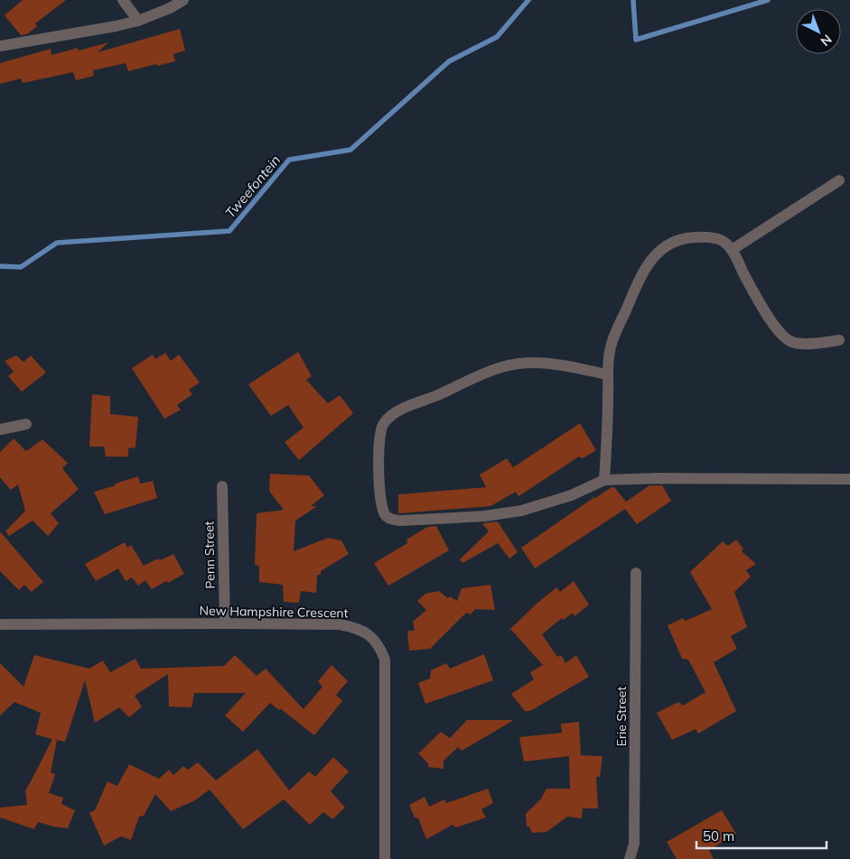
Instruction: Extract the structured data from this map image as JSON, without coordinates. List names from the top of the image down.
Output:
{
  "streets": {
    "street": ["Penn Street", "New Hampshire Crescent", "Erie Street"]
  },
  "crossings": [
    ["Penn Street", "New Hampshire Crescent"]
  ],
  "water": ["Tweefontein"],
  "scale_bar": "50 m",
  "north": "bottom right"
}
